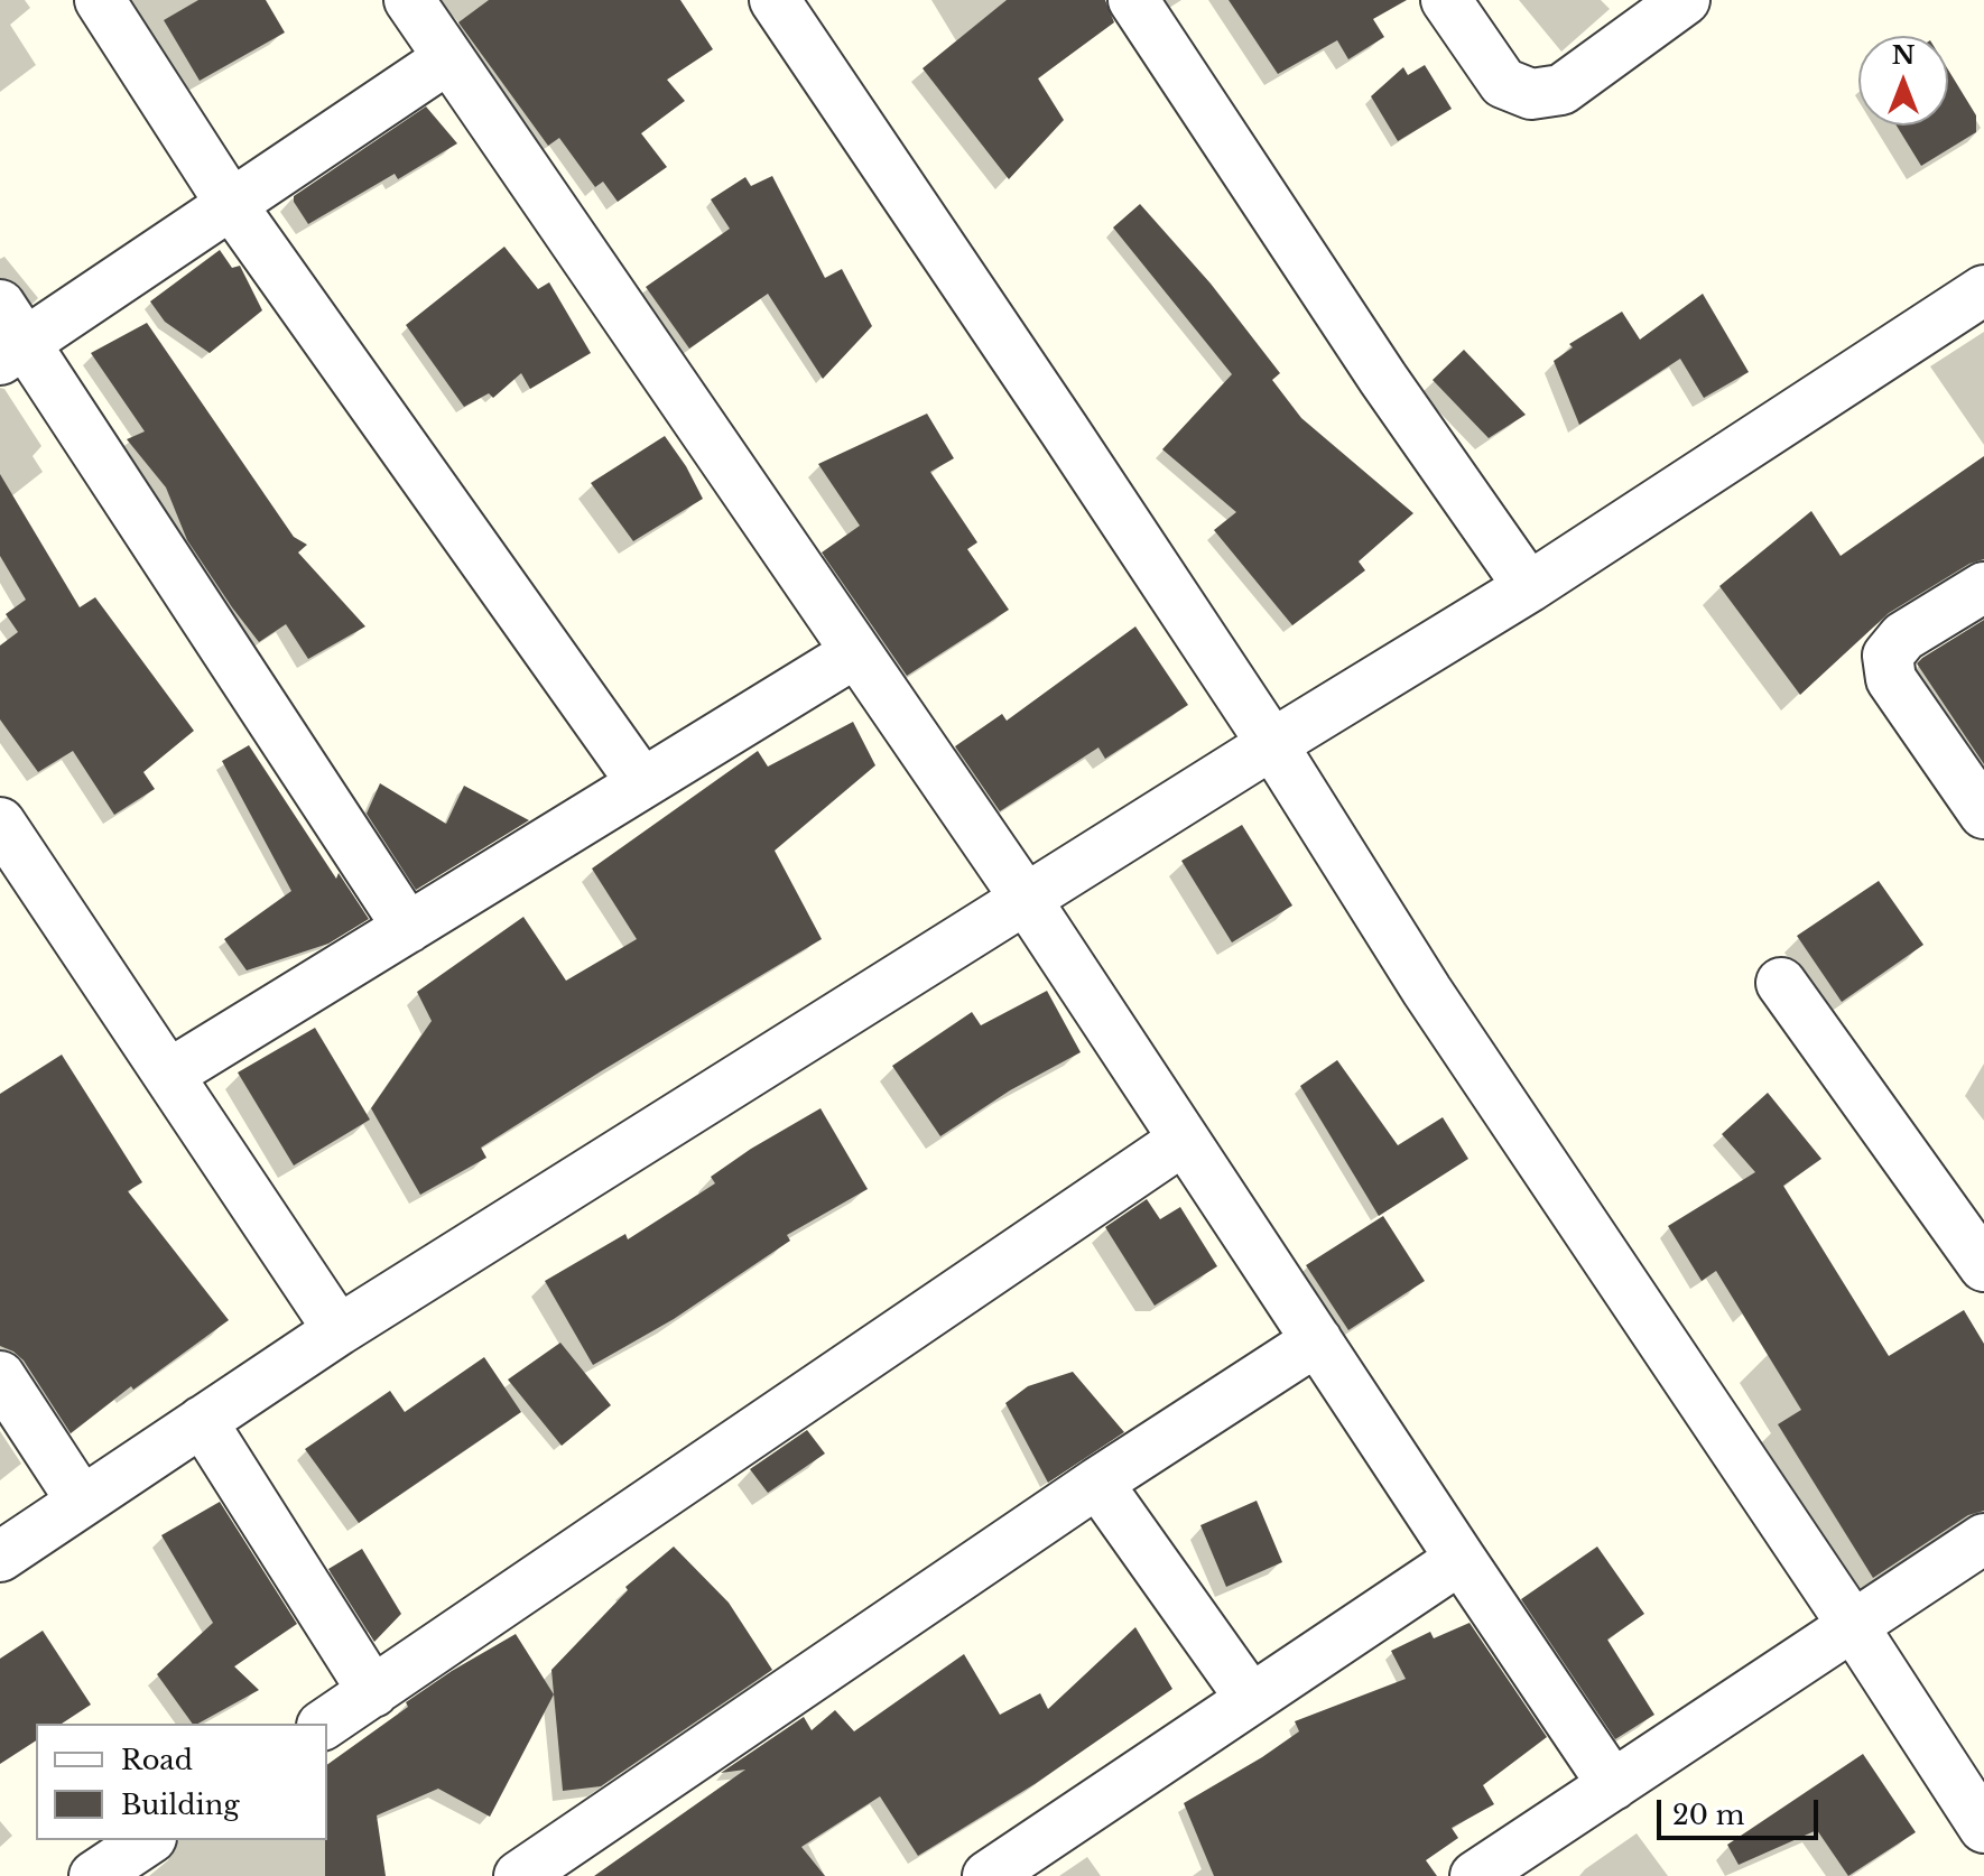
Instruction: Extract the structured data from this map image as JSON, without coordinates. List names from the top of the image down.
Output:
{
  "legend": ["Road", "Building"],
  "scale_bar": "20 m",
  "north": "top"
}
